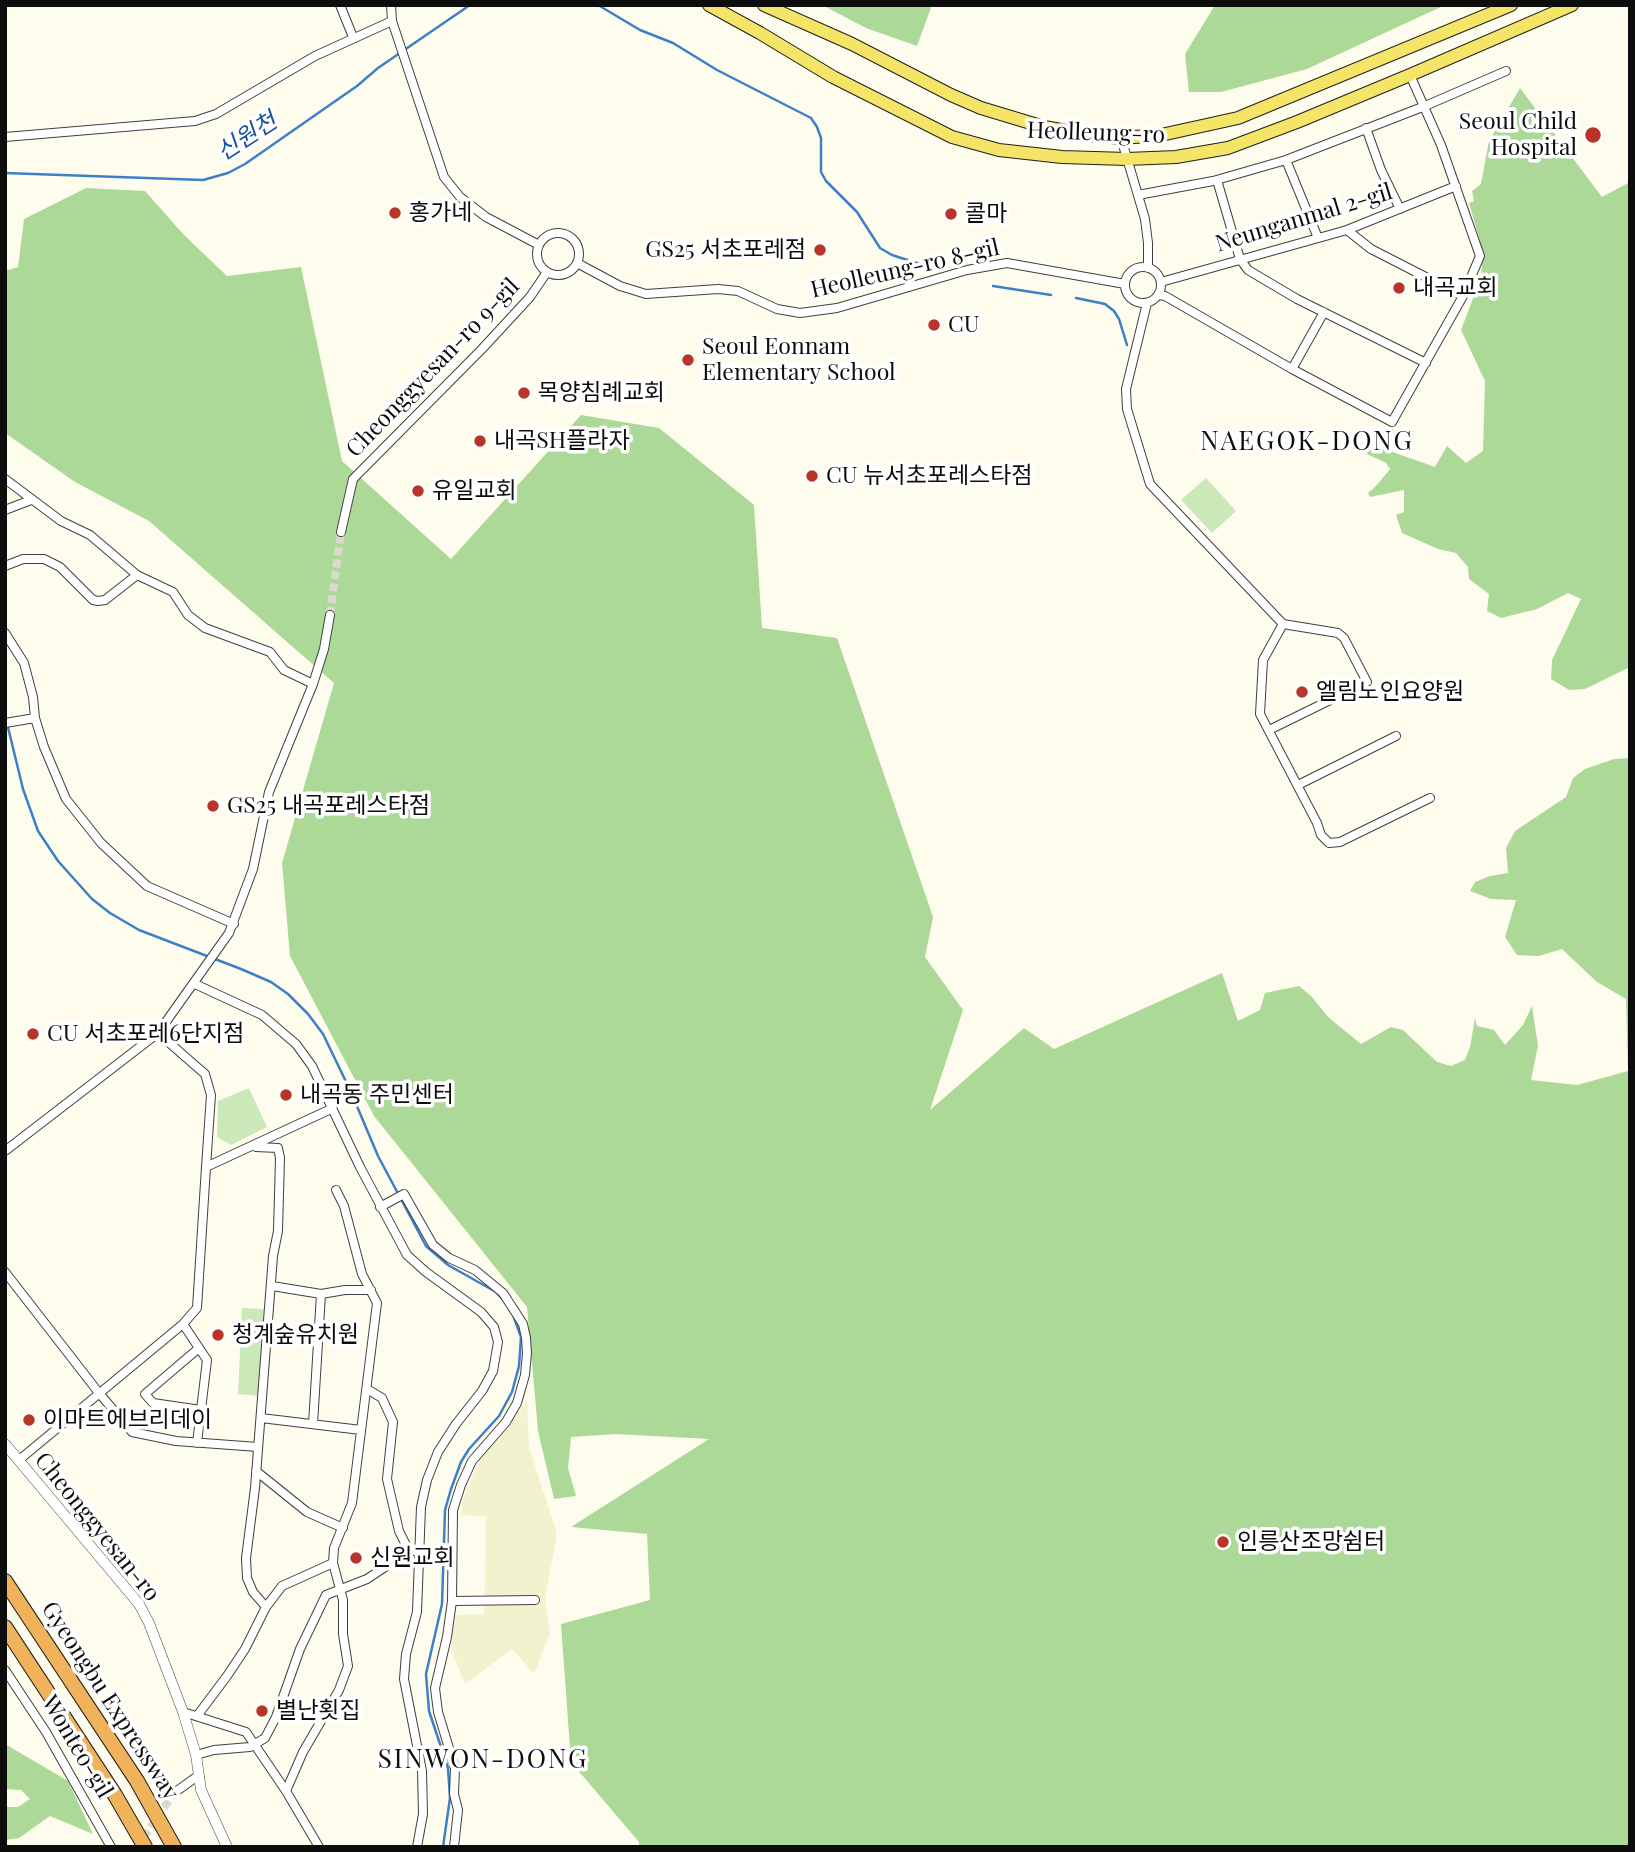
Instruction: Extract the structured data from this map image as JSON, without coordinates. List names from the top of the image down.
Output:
{
  "streets": {
    "highway": ["Gyeongbu Expressway"],
    "main road": ["Heolleung-ro"],
    "street": [
      "Neunganmal 2-gil",
      "Heolleung-ro 8-gil",
      "Cheonggyesan-ro 9-gil",
      "Cheonggyesan-ro",
      "Wonteo-gil"
    ]
  },
  "crossings": [
    ["Neunganmal 2-gil", "Heolleung-ro 8-gil"],
    ["Heolleung-ro 8-gil", "Cheonggyesan-ro 9-gil"]
  ],
  "districts": ["NAEGOK-DONG", "SINWON-DONG"],
  "water": ["신원천"],
  "places": [
    "Seoul Child Hospital",
    "홍가네",
    "콜마",
    "GS25 서초포레점",
    "내곡교회",
    "CU",
    "Seoul Eonnam Elementary School",
    "목양침례교회",
    "내곡SH플라자",
    "CU 뉴서초포레스타점",
    "유일교회",
    "엘림노인요양원",
    "GS25 내곡포레스타점",
    "CU 서초포레6단지점",
    "내곡동 주민센터",
    "청계숲유치원",
    "이마트에브리데이",
    "인릉산조망쉼터",
    "신원교회",
    "별난횟집"
  ]
}
